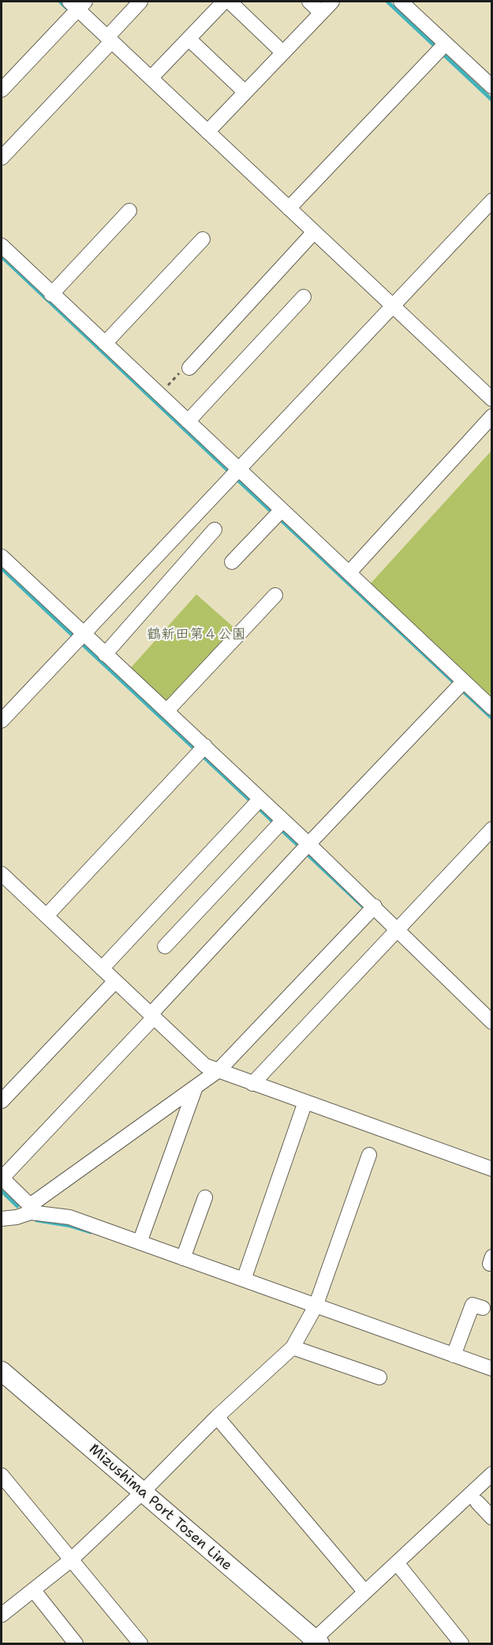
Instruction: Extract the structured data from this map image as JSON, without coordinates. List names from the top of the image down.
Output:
{
  "streets": {
    "main road": ["Mizushima Port Tosen Line"]
  },
  "parks": ["鶴新田第４公園"]
}
